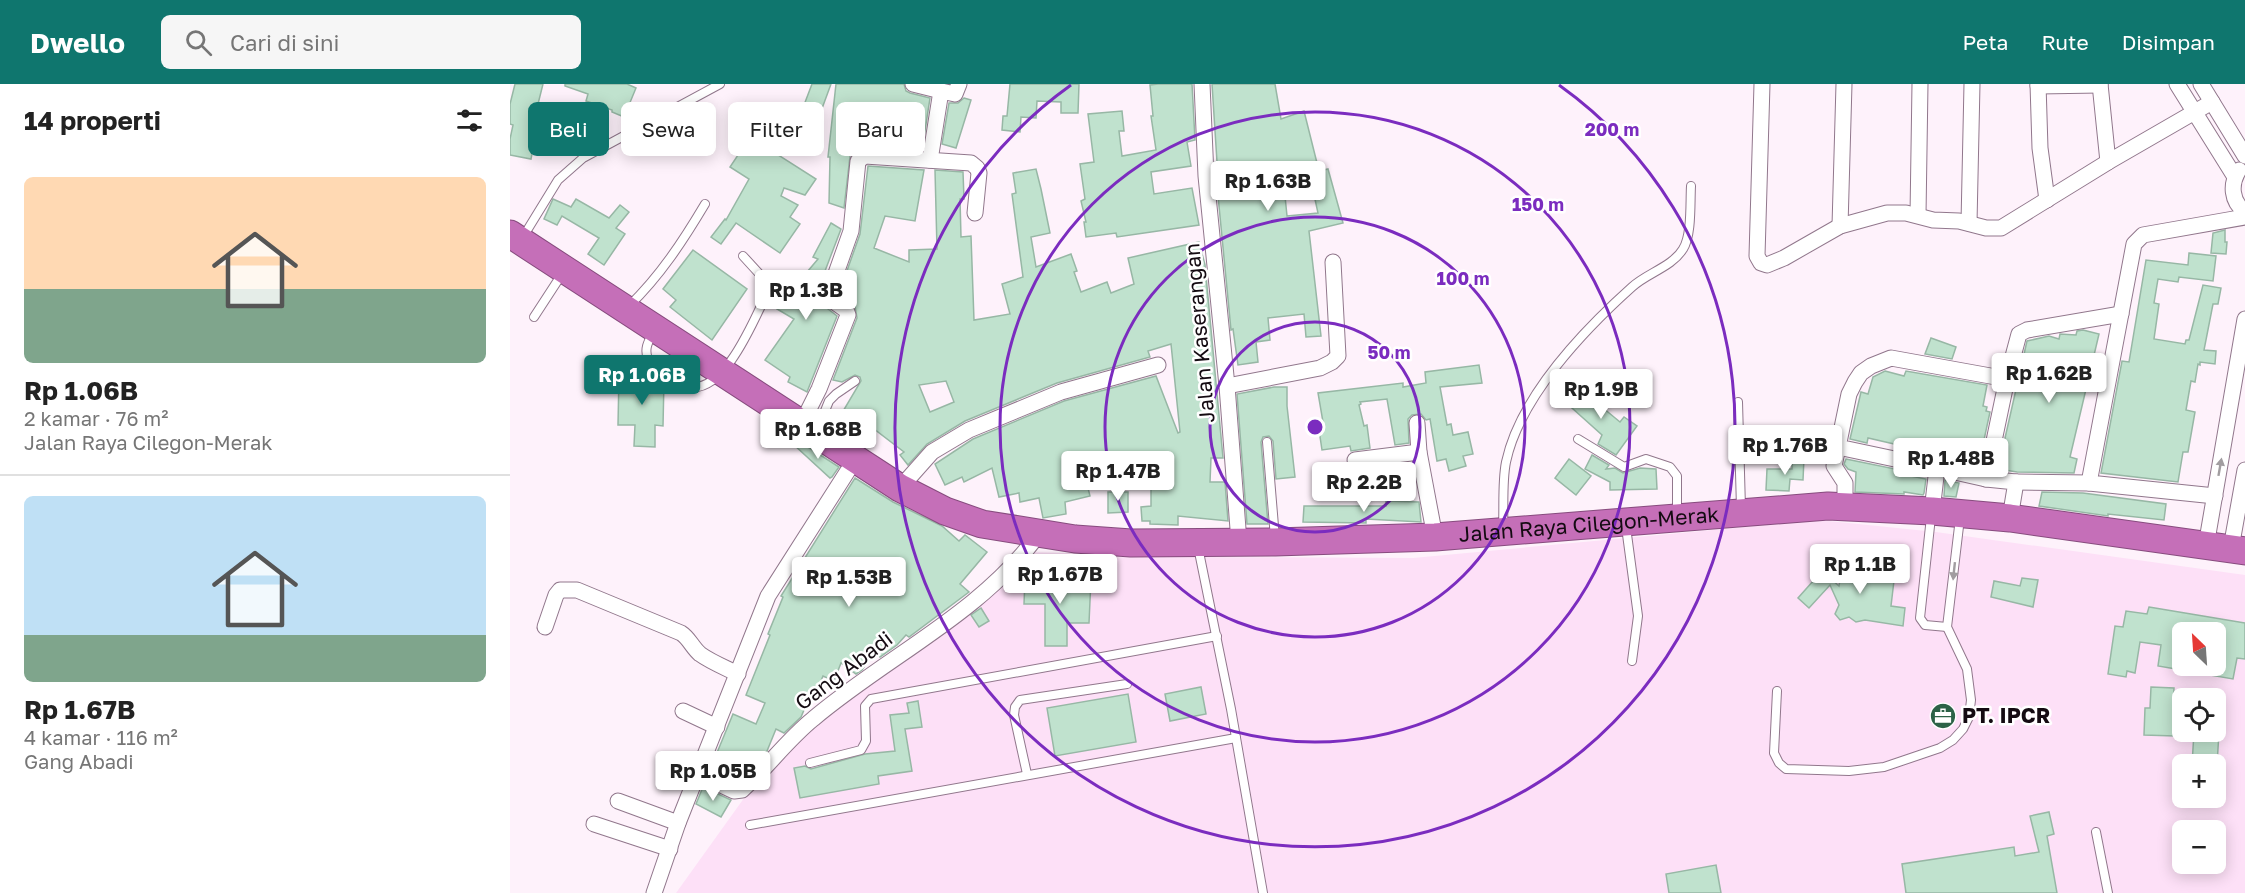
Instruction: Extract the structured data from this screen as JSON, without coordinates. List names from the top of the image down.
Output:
{
  "streets": {
    "highway": ["Jalan Raya Cilegon-Merak"],
    "street": ["Jalan Kaserangan", "Gang Abadi"]
  },
  "crossings": [
    ["Jalan Kaserangan", "Jalan Raya Cilegon-Merak"],
    ["Jalan Raya Cilegon-Merak", "Gang Abadi"]
  ],
  "places": {
    "office": ["PT. IPCR"]
  },
  "north": "top left",
  "page": {
    "header": "Dwello",
    "search": "Cari di sini",
    "nav": ["Peta", "Rute", "Disimpan"],
    "heading": "14 properti",
    "chip": [
      "Beli",
      "Sewa",
      "Filter",
      "Baru"
    ],
    "list": [
      {
        "name": "Rp 1.06B",
        "note": "2 kamar · 76 m² · Jalan Raya Cilegon-Merak"
      },
      {
        "name": "Rp 1.67B",
        "note": "4 kamar · 116 m² · Gang Abadi"
      }
    ],
    "price": [
      "Rp 1.63B",
      "Rp 1.3B",
      "Rp 1.62B",
      "Rp 1.06B",
      "Rp 1.9B",
      "Rp 1.68B",
      "Rp 1.76B",
      "Rp 1.48B",
      "Rp 1.47B",
      "Rp 2.2B",
      "Rp 1.1B",
      "Rp 1.67B",
      "Rp 1.53B",
      "Rp 1.05B"
    ],
    "map_buttons": ["+", "−"]
  },
  "rings": [
    "200 m",
    "150 m",
    "100 m",
    "50 m"
  ]
}
